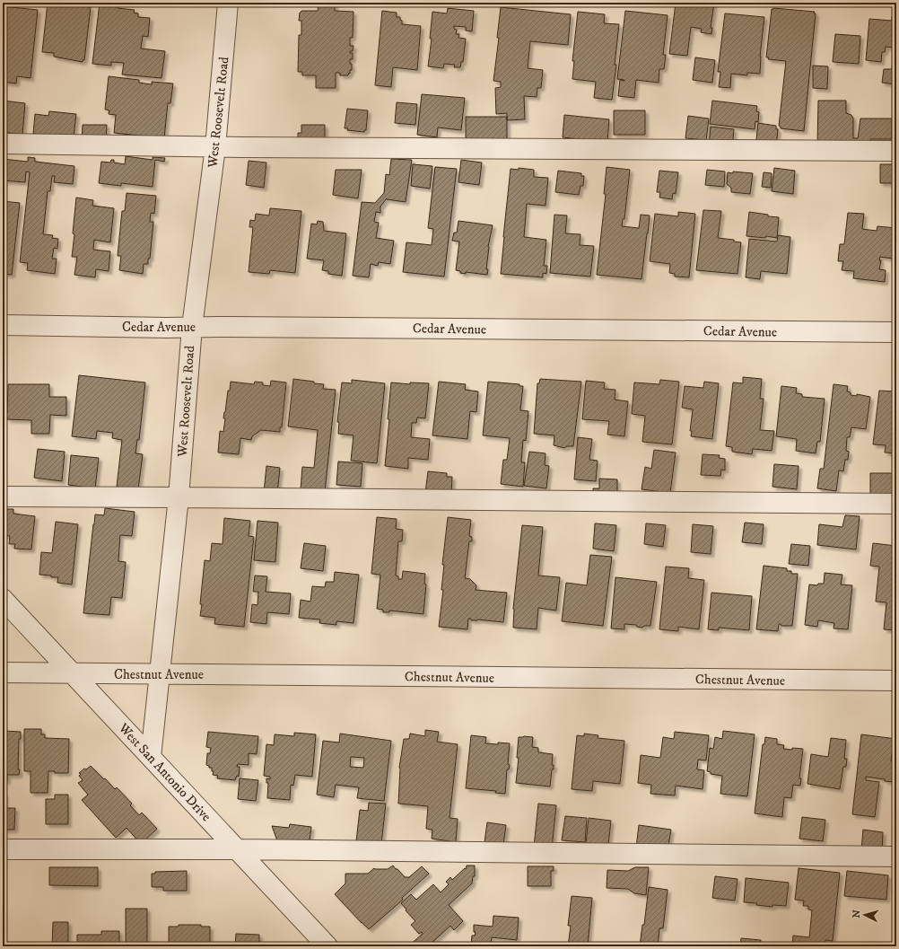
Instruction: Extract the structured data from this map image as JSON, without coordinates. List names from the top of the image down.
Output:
{
  "streets": {
    "street": [
      "West Roosevelt Road",
      "Cedar Avenue",
      "Chestnut Avenue",
      "West San Antonio Drive"
    ]
  },
  "crossings": [
    ["West Roosevelt Road", "Cedar Avenue"],
    ["West Roosevelt Road", "Chestnut Avenue"],
    ["West Roosevelt Road", "West San Antonio Drive"],
    ["Chestnut Avenue", "West San Antonio Drive"]
  ],
  "north": "left"
}
